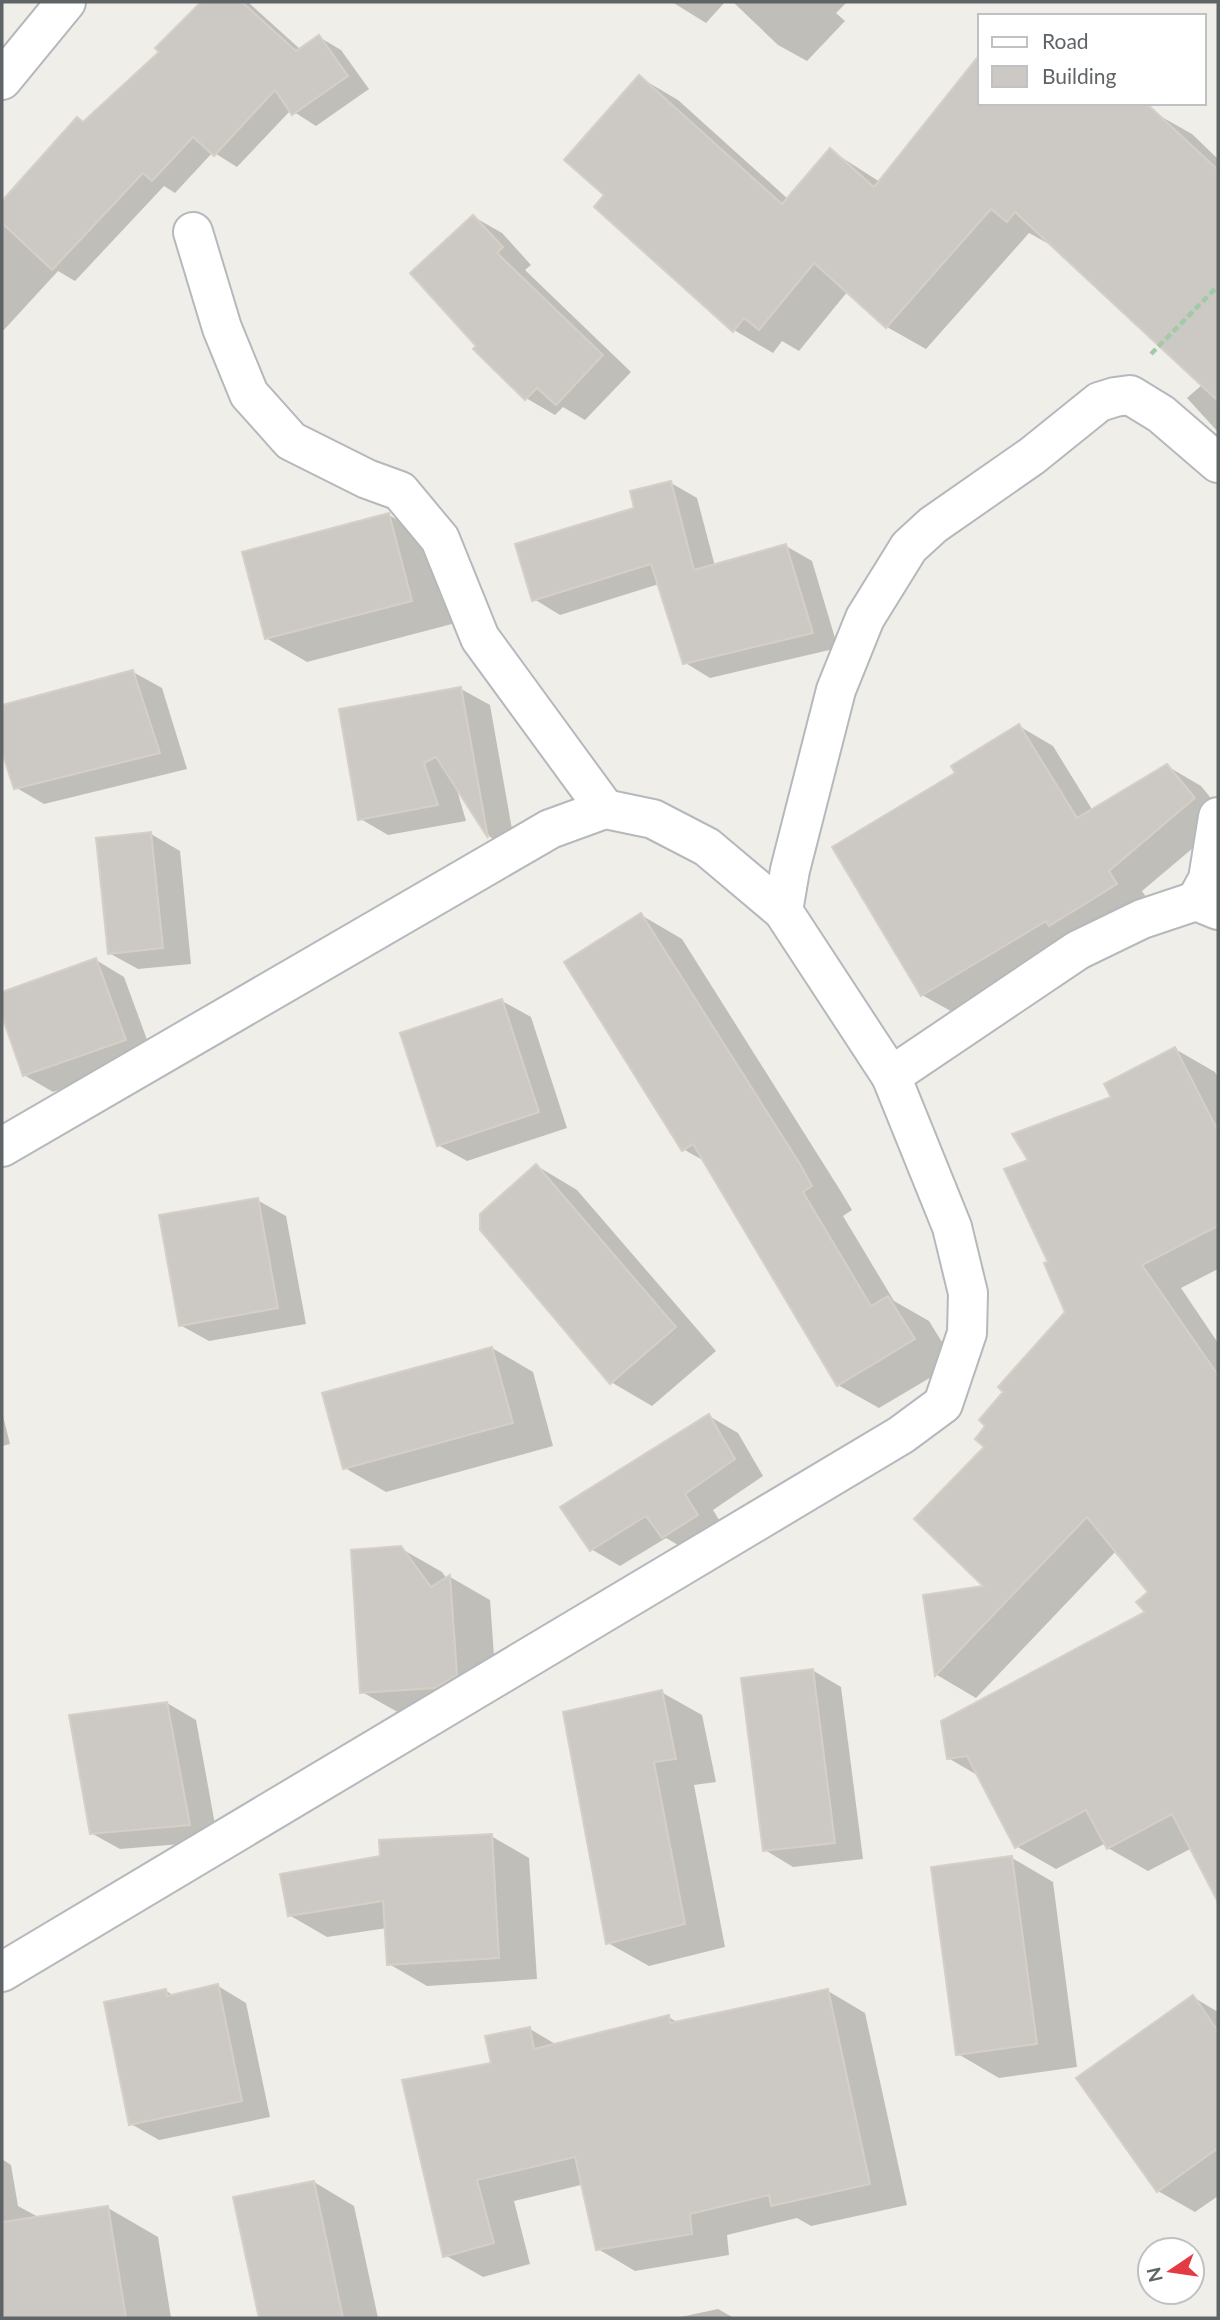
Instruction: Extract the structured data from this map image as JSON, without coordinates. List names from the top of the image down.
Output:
{
  "legend": ["Road", "Building"],
  "north": "left"
}
